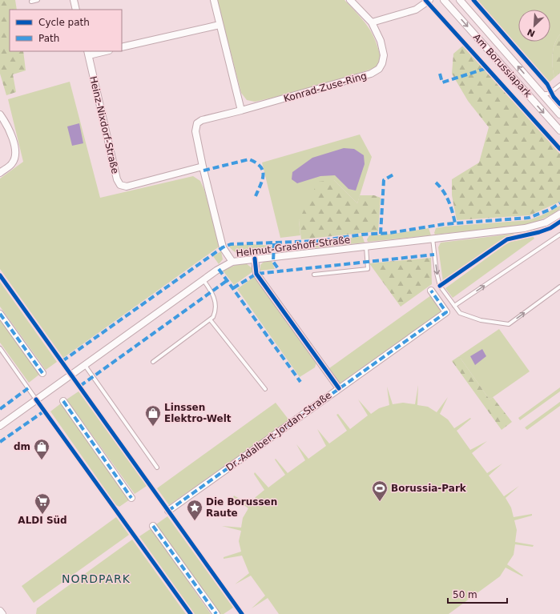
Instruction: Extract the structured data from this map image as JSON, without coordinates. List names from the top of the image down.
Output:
{
  "streets": {
    "street": [
      "Am Borussiapark",
      "Konrad-Zuse-Ring",
      "Heinz-Nixdorf-Straße",
      "Helmut-Grashoff-Straße",
      "Dr.-Adalbert-Jordan-Straße"
    ]
  },
  "crossings": [
    ["Konrad-Zuse-Ring", "Heinz-Nixdorf-Straße"],
    ["Konrad-Zuse-Ring", "Helmut-Grashoff-Straße"]
  ],
  "districts": ["NORDPARK"],
  "places": {
    "shop": ["Linssen Elektro-Welt", "dm"],
    "sports": ["Borussia-Park"],
    "supermarket": ["ALDI Süd"],
    "place": ["Die Borussen Raute"]
  },
  "legend": ["Cycle path", "Path"],
  "scale_bar": "50 m",
  "north": "bottom left"
}
